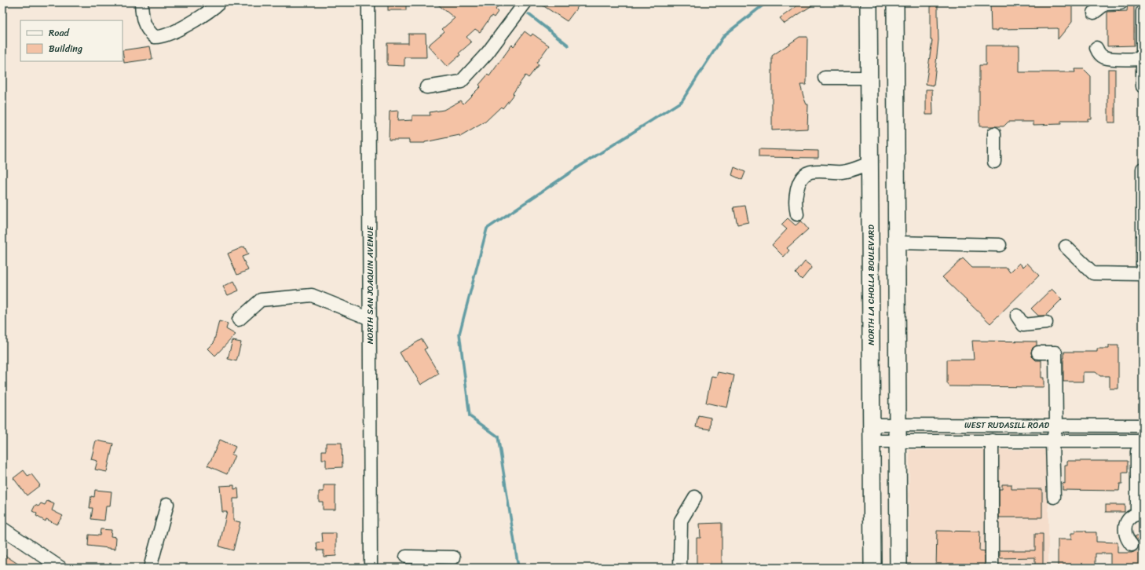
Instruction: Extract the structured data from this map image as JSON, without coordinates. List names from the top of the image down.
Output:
{
  "streets": {
    "main road": ["NORTH LA CHOLLA BOULEVARD"],
    "street": ["NORTH SAN JOAQUIN AVENUE", "WEST RUDASILL ROAD"]
  },
  "crossings": [
    ["NORTH LA CHOLLA BOULEVARD", "WEST RUDASILL ROAD"]
  ],
  "legend": ["Road", "Building"]
}
